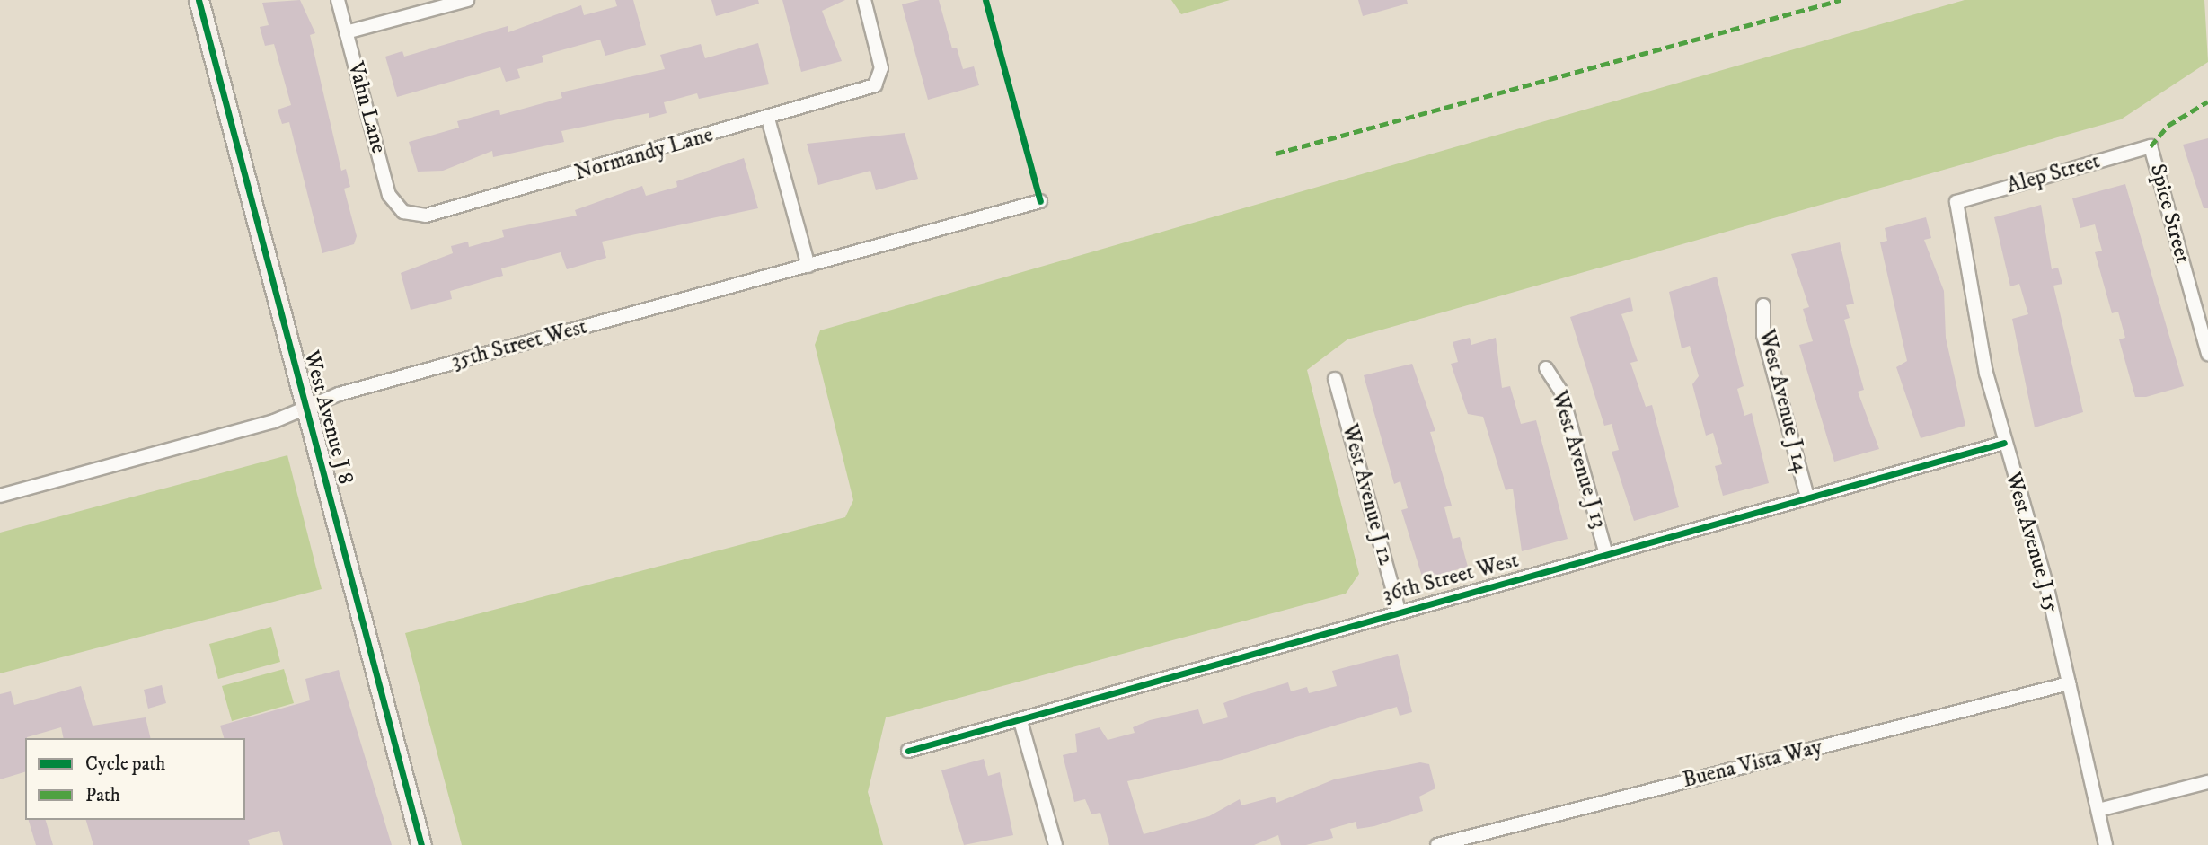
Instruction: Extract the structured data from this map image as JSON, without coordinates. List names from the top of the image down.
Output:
{
  "streets": {
    "street": [
      "Vahn Lane",
      "Normandy Lane",
      "Alep Street",
      "Spice Street",
      "35th Street West",
      "West Avenue J 14",
      "West Avenue J 8",
      "West Avenue J 13",
      "West Avenue J 12",
      "West Avenue J 15",
      "36th Street West",
      "Buena Vista Way"
    ]
  },
  "crossings": [
    ["Vahn Lane", "Normandy Lane"],
    ["Alep Street", "Spice Street"],
    ["Alep Street", "West Avenue J 15"],
    ["35th Street West", "West Avenue J 8"],
    ["West Avenue J 14", "36th Street West"],
    ["West Avenue J 13", "36th Street West"],
    ["West Avenue J 12", "36th Street West"],
    ["West Avenue J 15", "36th Street West"],
    ["West Avenue J 15", "Buena Vista Way"]
  ],
  "legend": ["Cycle path", "Path"]
}
